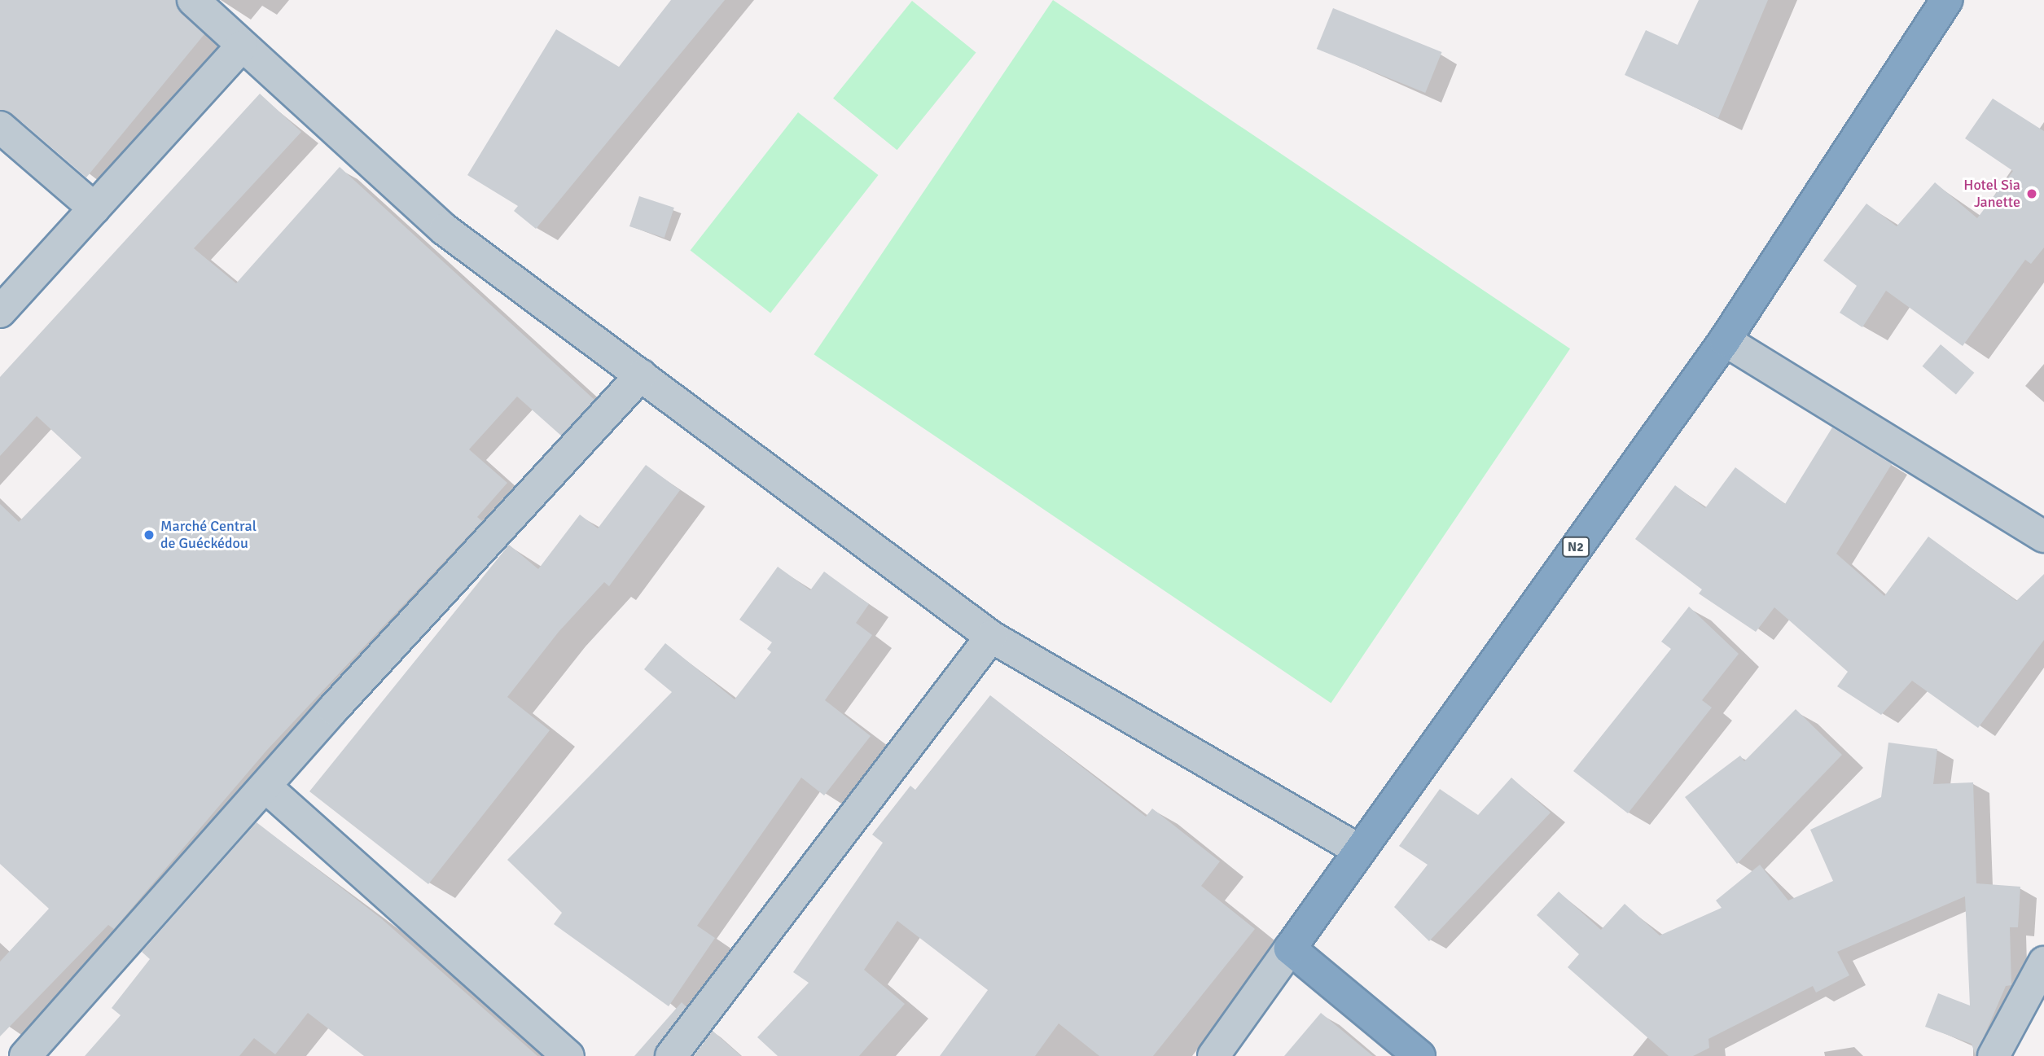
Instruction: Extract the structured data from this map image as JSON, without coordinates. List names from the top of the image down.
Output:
{
  "streets": {
    "highway": ["N2"]
  },
  "places": ["Hotel Sia Janette", "Marché Central de Guéckédou"]
}
